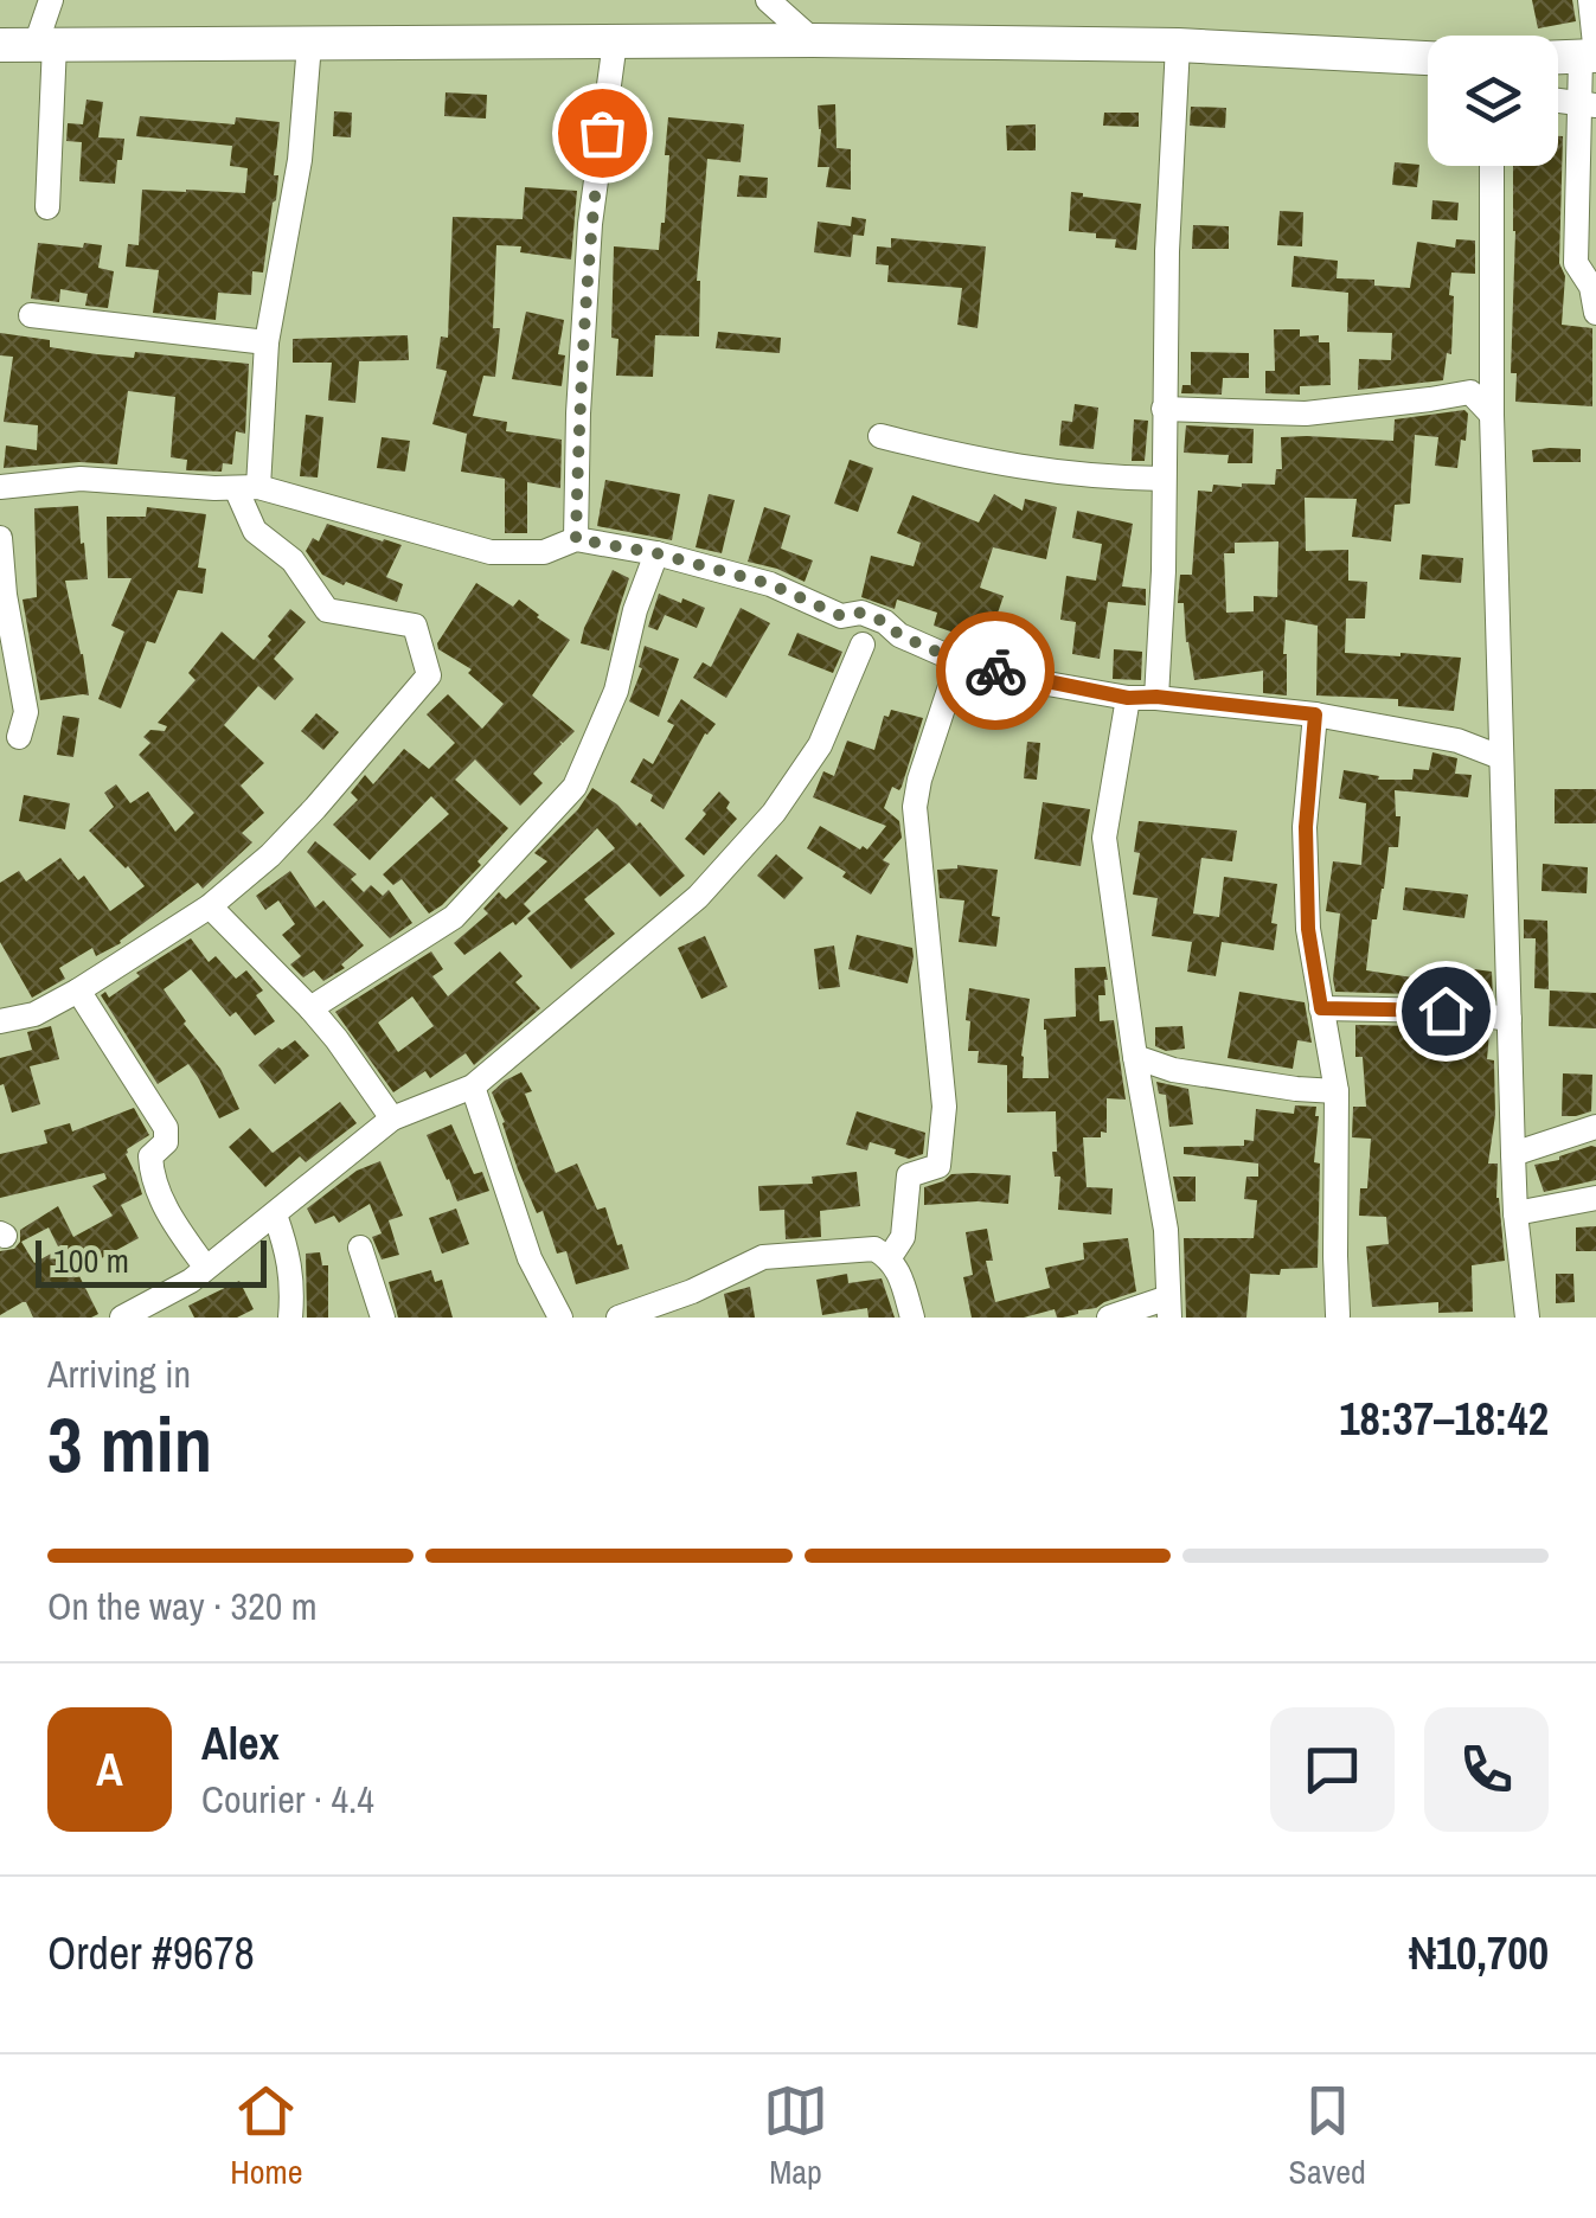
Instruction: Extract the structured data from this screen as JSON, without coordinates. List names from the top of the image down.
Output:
{
  "scale_bar": "100 m",
  "page": {
    "scale": "100 m",
    "heading": ["3 min", "Arriving in", "18:37–18:42"],
    "panel": [
      "Alex",
      "Courier · 4.4",
      "Order #9678",
      "₦10,700"
    ],
    "bar": "On the way · 320 m",
    "round": "A",
    "tabs": ["Home", "Map", "Saved"]
  }
}
